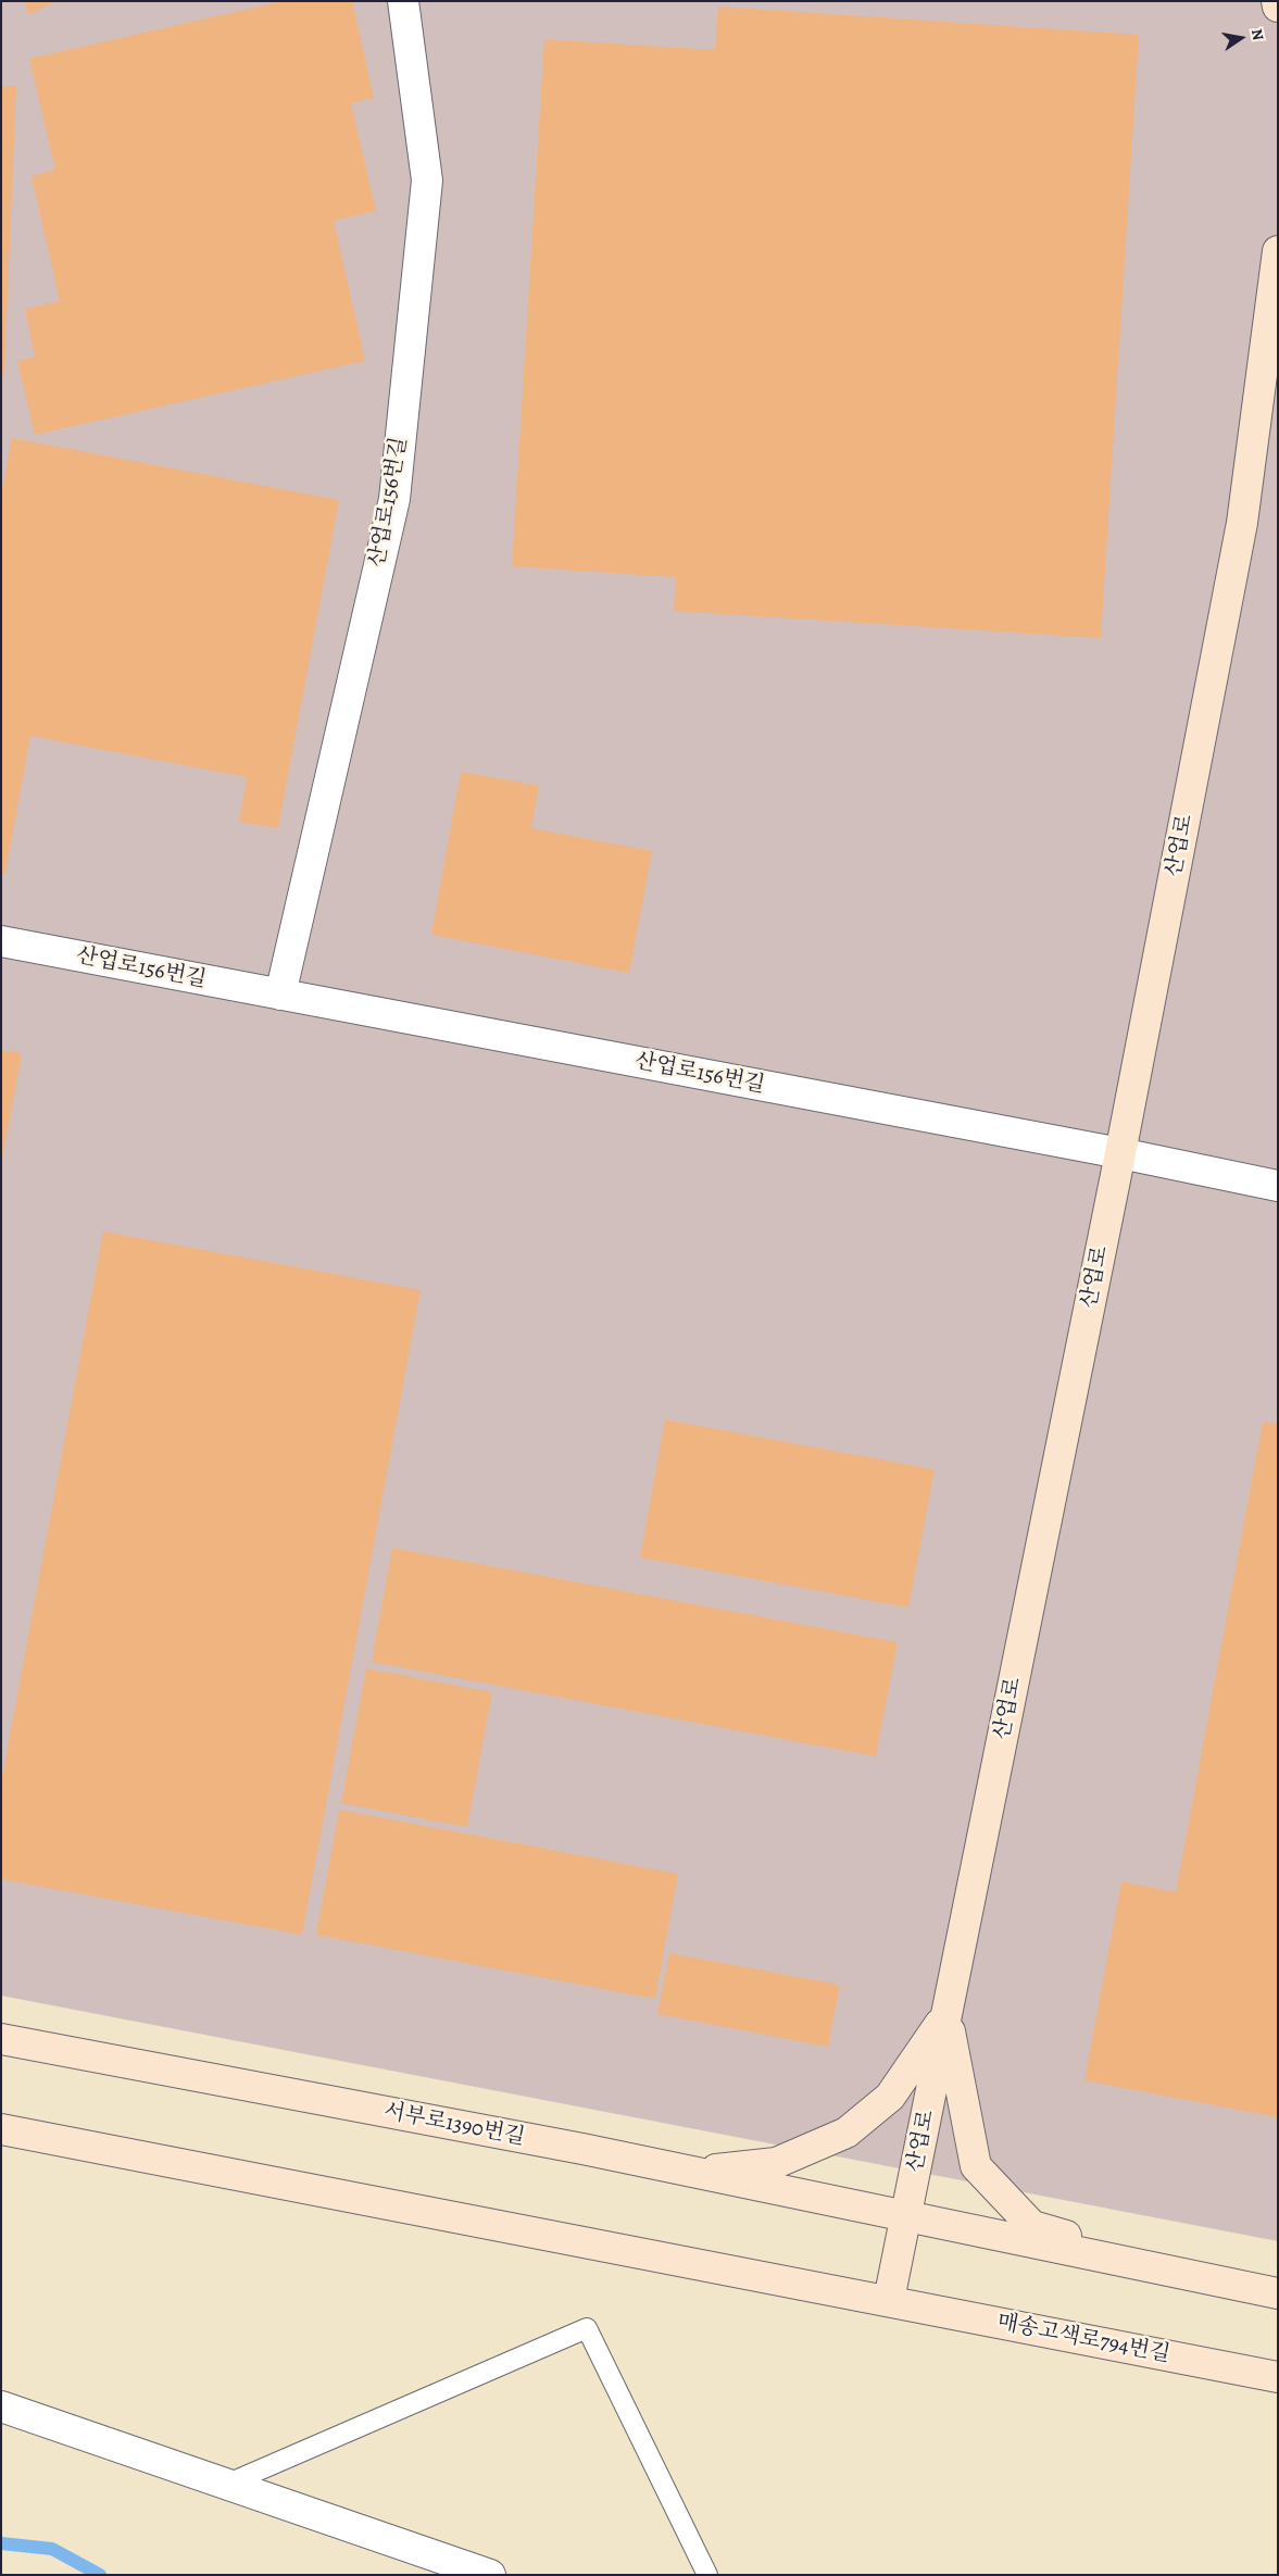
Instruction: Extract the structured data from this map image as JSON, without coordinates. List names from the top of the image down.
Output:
{
  "streets": {
    "street": [
      "산업로156번길",
      "산업로",
      "서부로1390번길",
      "매송고색로794번길"
    ]
  },
  "crossings": [
    ["산업로156번길", "산업로"],
    ["산업로", "서부로1390번길"],
    ["산업로", "매송고색로794번길"]
  ],
  "north": "right"
}
